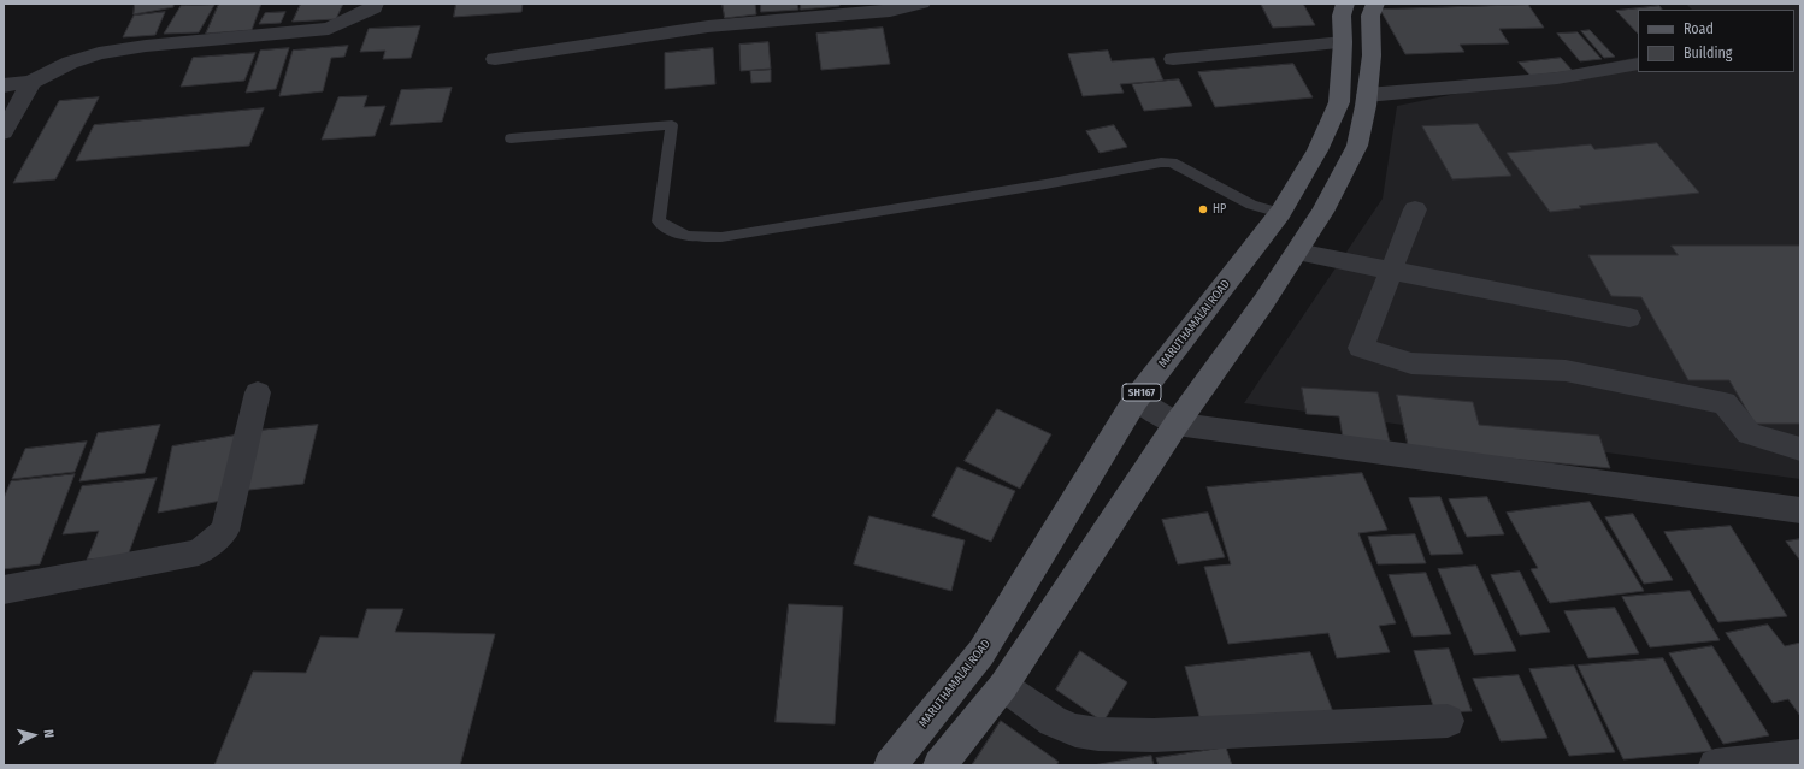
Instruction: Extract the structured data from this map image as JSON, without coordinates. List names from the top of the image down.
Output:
{
  "streets": {
    "main road": ["MARUTHAMALAI ROAD", "SH167"]
  },
  "places": ["HP"],
  "legend": ["Road", "Building"],
  "north": "right"
}
